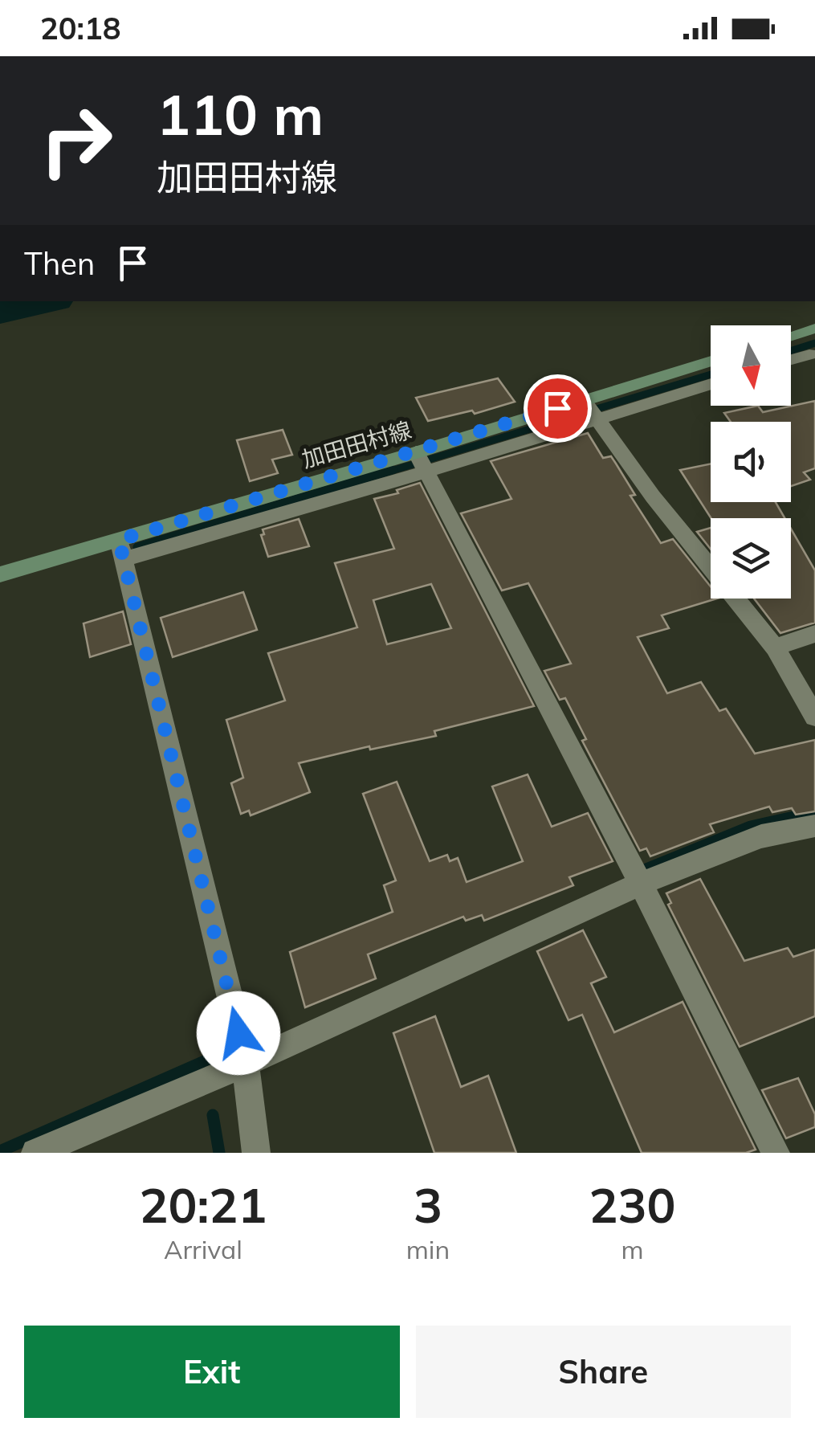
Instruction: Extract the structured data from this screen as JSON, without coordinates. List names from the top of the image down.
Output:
{
  "north": "bottom",
  "page": {
    "status": "20:18",
    "turn": ["110 m", "加田田村線"],
    "then": "Then",
    "eta": [
      "20:21",
      "Arrival",
      "3",
      "min",
      "230",
      "m"
    ],
    "buttons": ["Exit", "Share"]
  }
}
